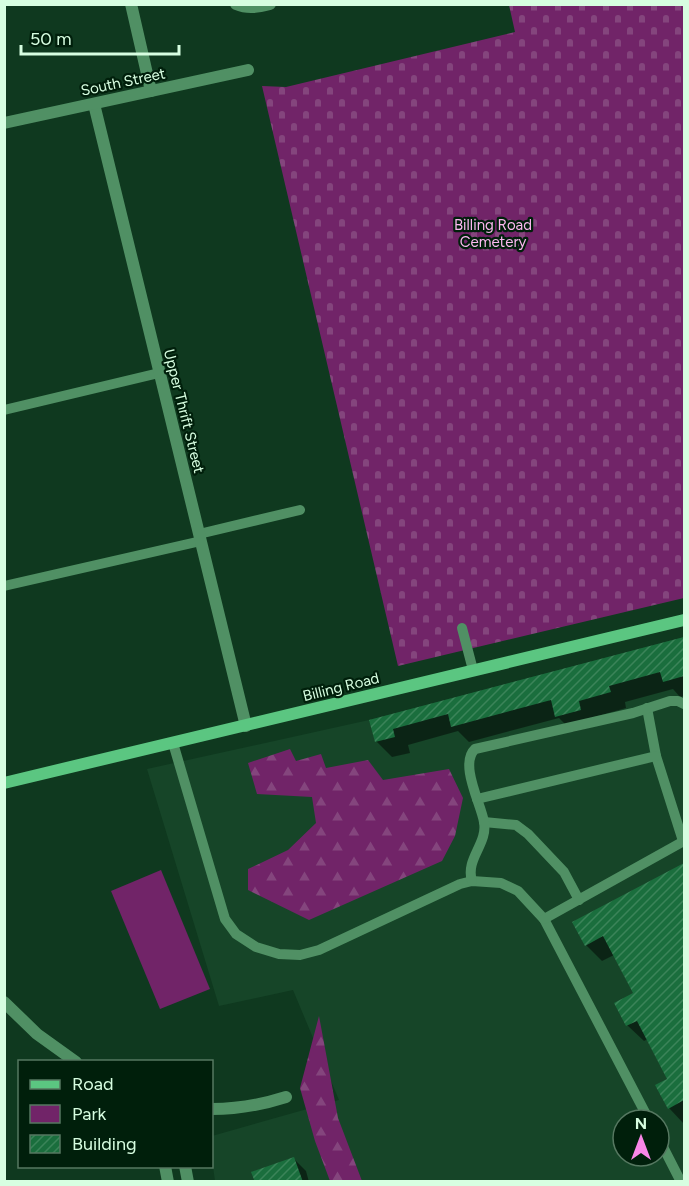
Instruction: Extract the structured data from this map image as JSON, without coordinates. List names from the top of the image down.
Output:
{
  "streets": {
    "street": ["South Street", "Upper Thrift Street", "Billing Road"]
  },
  "crossings": [
    ["South Street", "Upper Thrift Street"],
    ["Upper Thrift Street", "Billing Road"]
  ],
  "parks": ["Billing Road Cemetery"],
  "legend": ["Road", "Park", "Building"],
  "scale_bar": "50 m",
  "north": "top"
}
